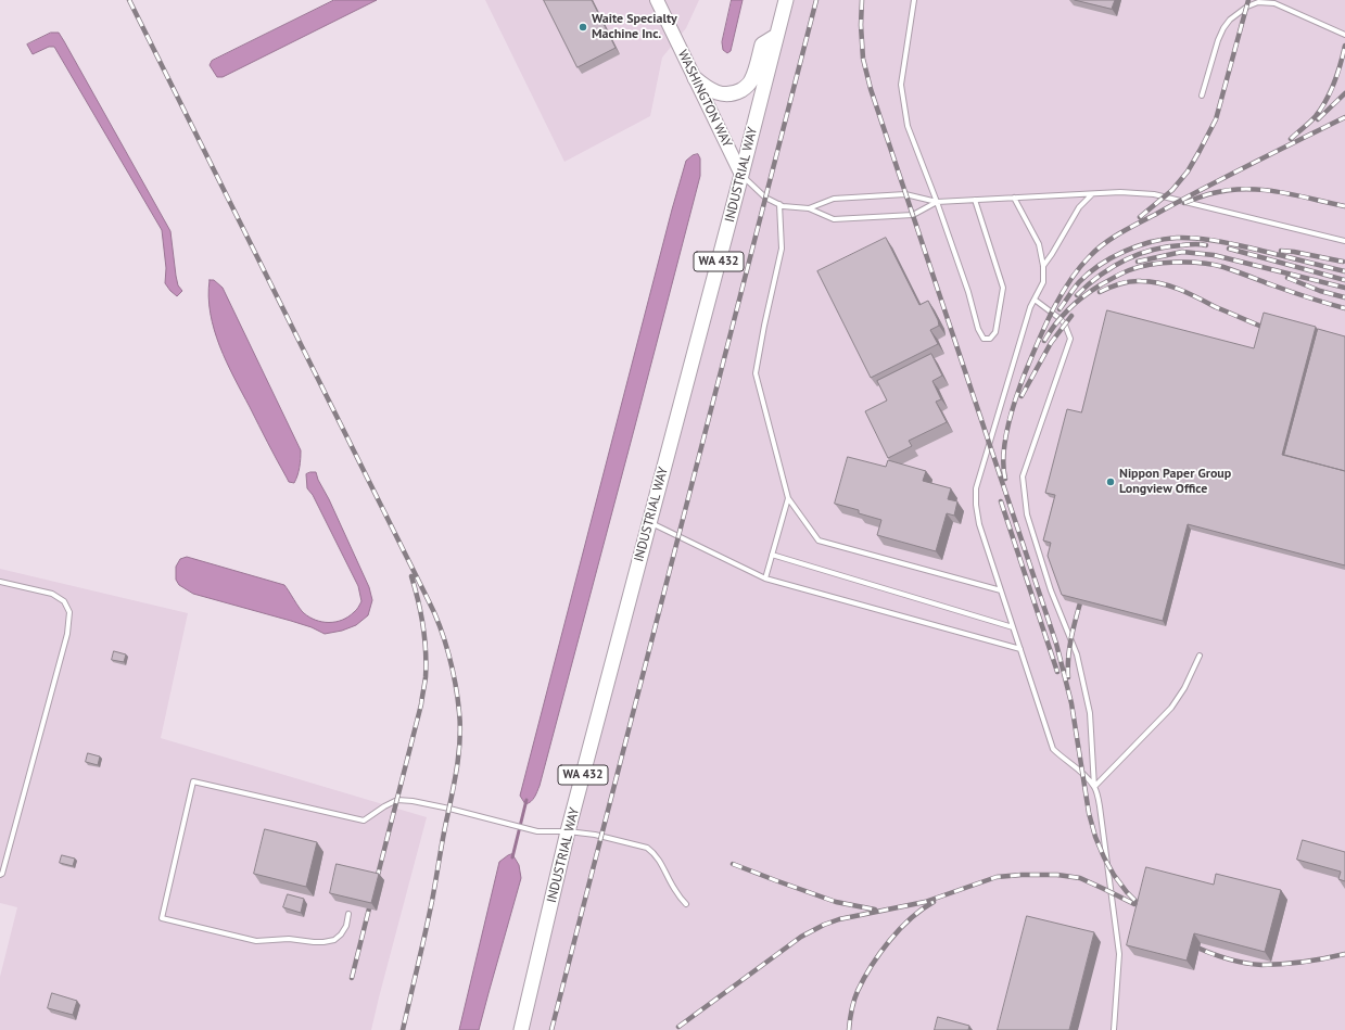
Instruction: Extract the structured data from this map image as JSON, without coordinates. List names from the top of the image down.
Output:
{
  "streets": {
    "main road": ["WASHINGTON WAY", "INDUSTRIAL WAY", "WA 432"]
  },
  "crossings": [
    ["WASHINGTON WAY", "INDUSTRIAL WAY"]
  ],
  "places": ["Waite Specialty Machine Inc.", "Nippon Paper Group Longview Office"]
}
